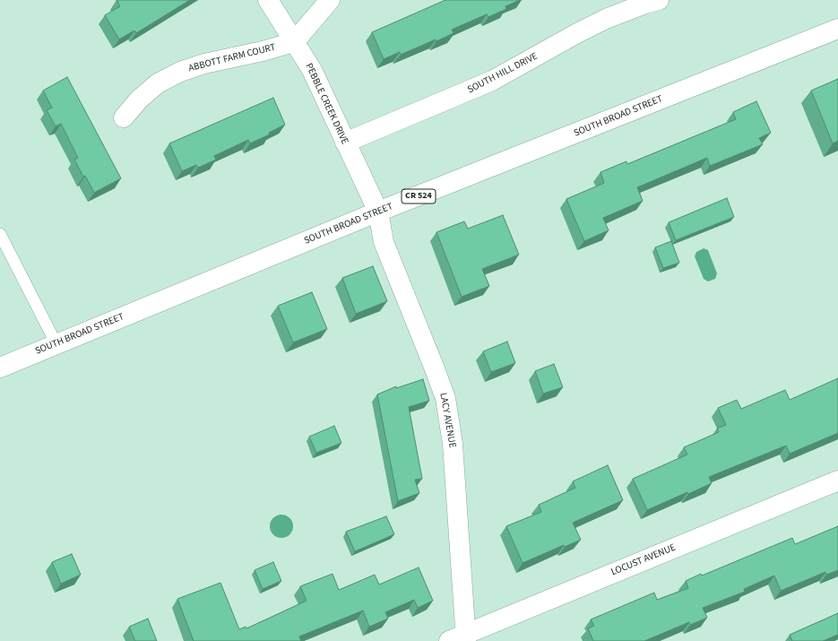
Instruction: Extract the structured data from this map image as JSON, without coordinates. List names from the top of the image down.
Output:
{
  "streets": {
    "street": [
      "ABBOTT FARM COURT",
      "SOUTH HILL DRIVE",
      "PEBBLE CREEK DRIVE",
      "SOUTH BROAD STREET",
      "CR 524",
      "LACY AVENUE",
      "LOCUST AVENUE"
    ]
  },
  "crossings": [
    ["ABBOTT FARM COURT", "PEBBLE CREEK DRIVE"],
    ["SOUTH HILL DRIVE", "PEBBLE CREEK DRIVE"],
    ["PEBBLE CREEK DRIVE", "SOUTH BROAD STREET"],
    ["PEBBLE CREEK DRIVE", "LACY AVENUE"],
    ["SOUTH BROAD STREET", "LACY AVENUE"],
    ["LACY AVENUE", "LOCUST AVENUE"]
  ]
}
